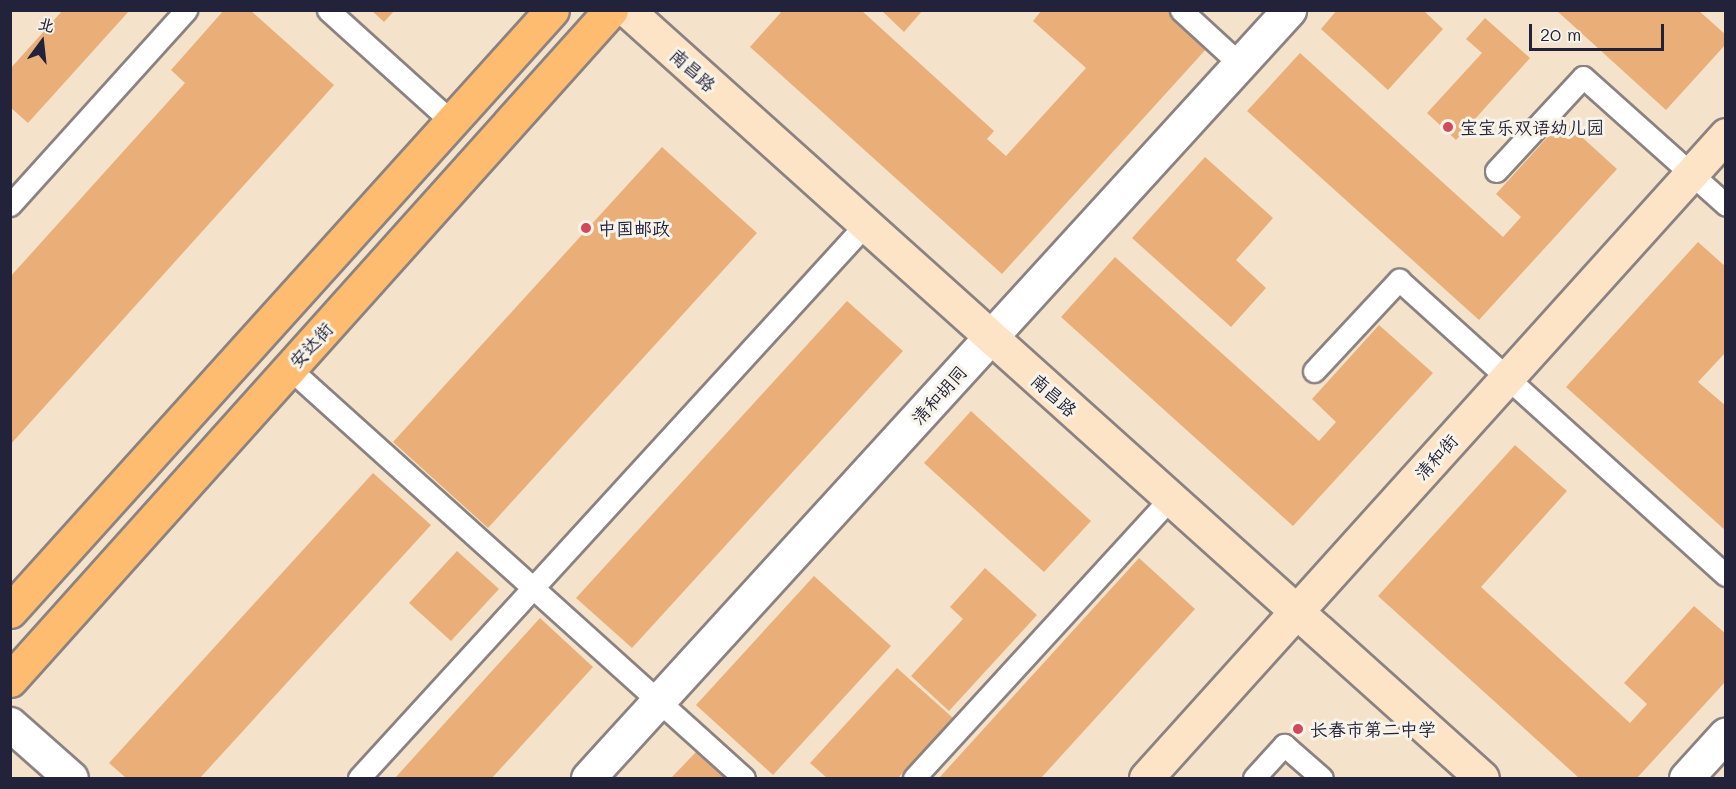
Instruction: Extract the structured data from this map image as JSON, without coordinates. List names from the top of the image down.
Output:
{
  "streets": {
    "main road": ["安达街"],
    "street": ["南昌路", "清和胡同", "清和街"]
  },
  "crossings": [
    ["南昌路", "清和胡同"],
    ["南昌路", "清和街"]
  ],
  "places": ["宝宝乐双语幼儿园", "中国邮政", "长春市第二中学"],
  "scale_bar": "20 m",
  "north": "top"
}
